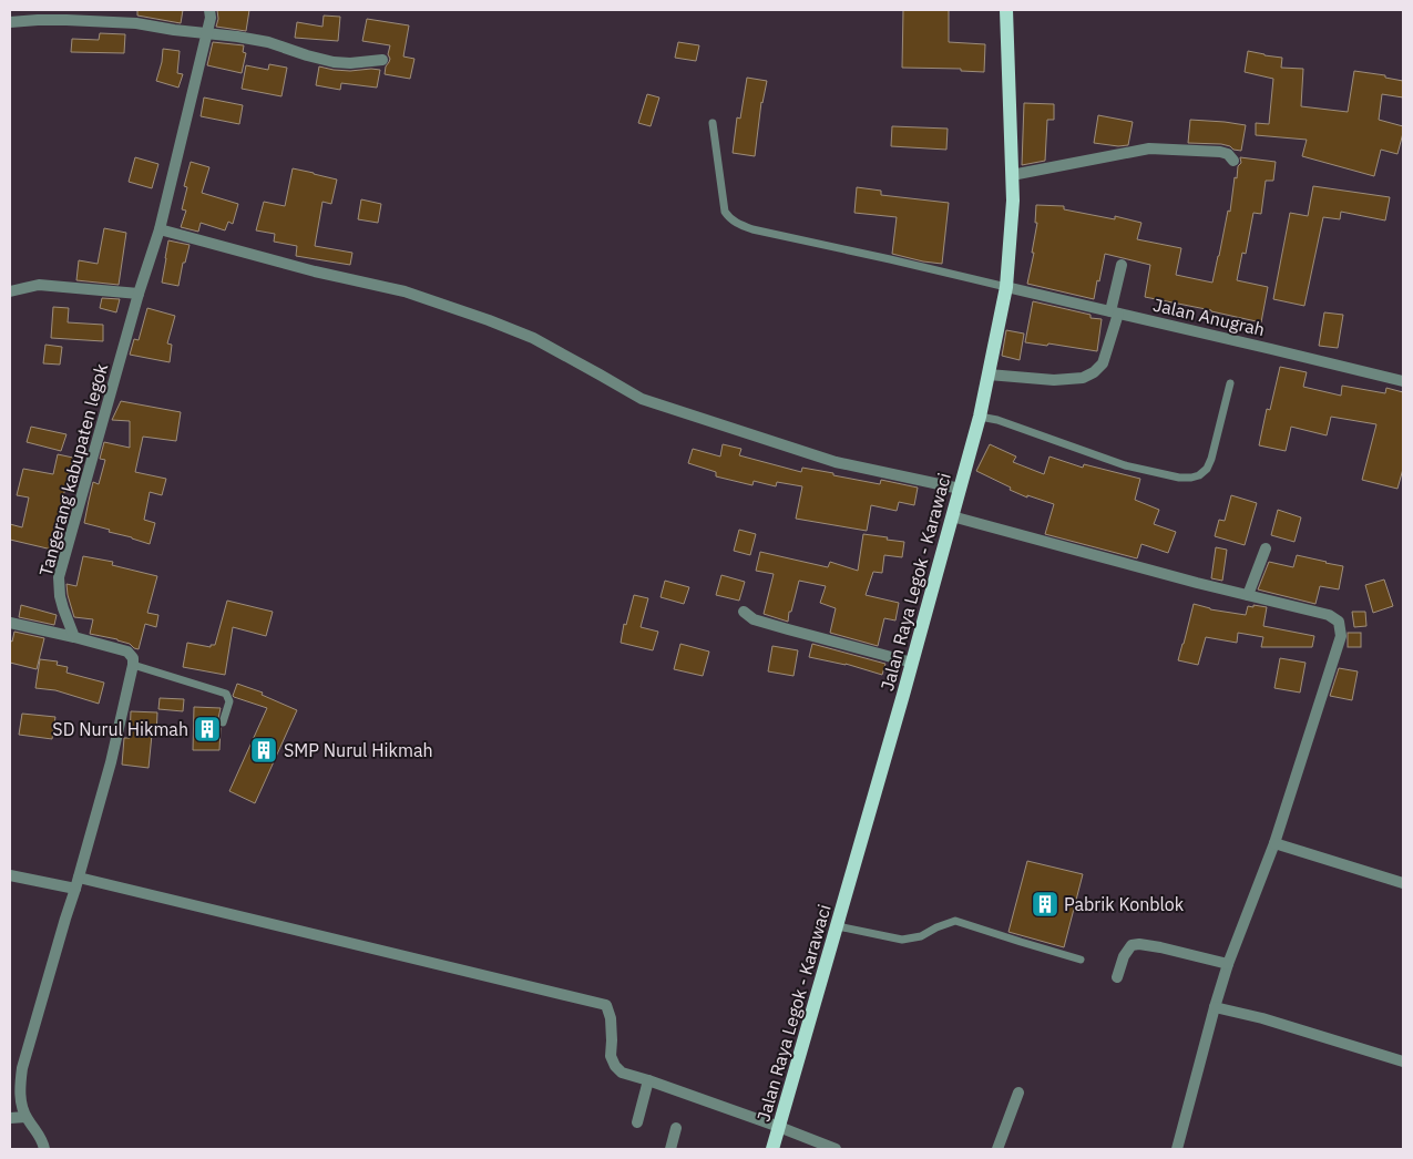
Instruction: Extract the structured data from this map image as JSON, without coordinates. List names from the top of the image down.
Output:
{
  "streets": {
    "main road": ["Jalan Raya Legok - Karawaci"],
    "street": ["Jalan Anugrah", "Tangerang kabupaten legok"]
  },
  "crossings": [
    ["Jalan Anugrah", "Jalan Raya Legok - Karawaci"]
  ],
  "places": {
    "building": ["SD Nurul Hikmah", "SMP Nurul Hikmah", "Pabrik Konblok"]
  }
}
